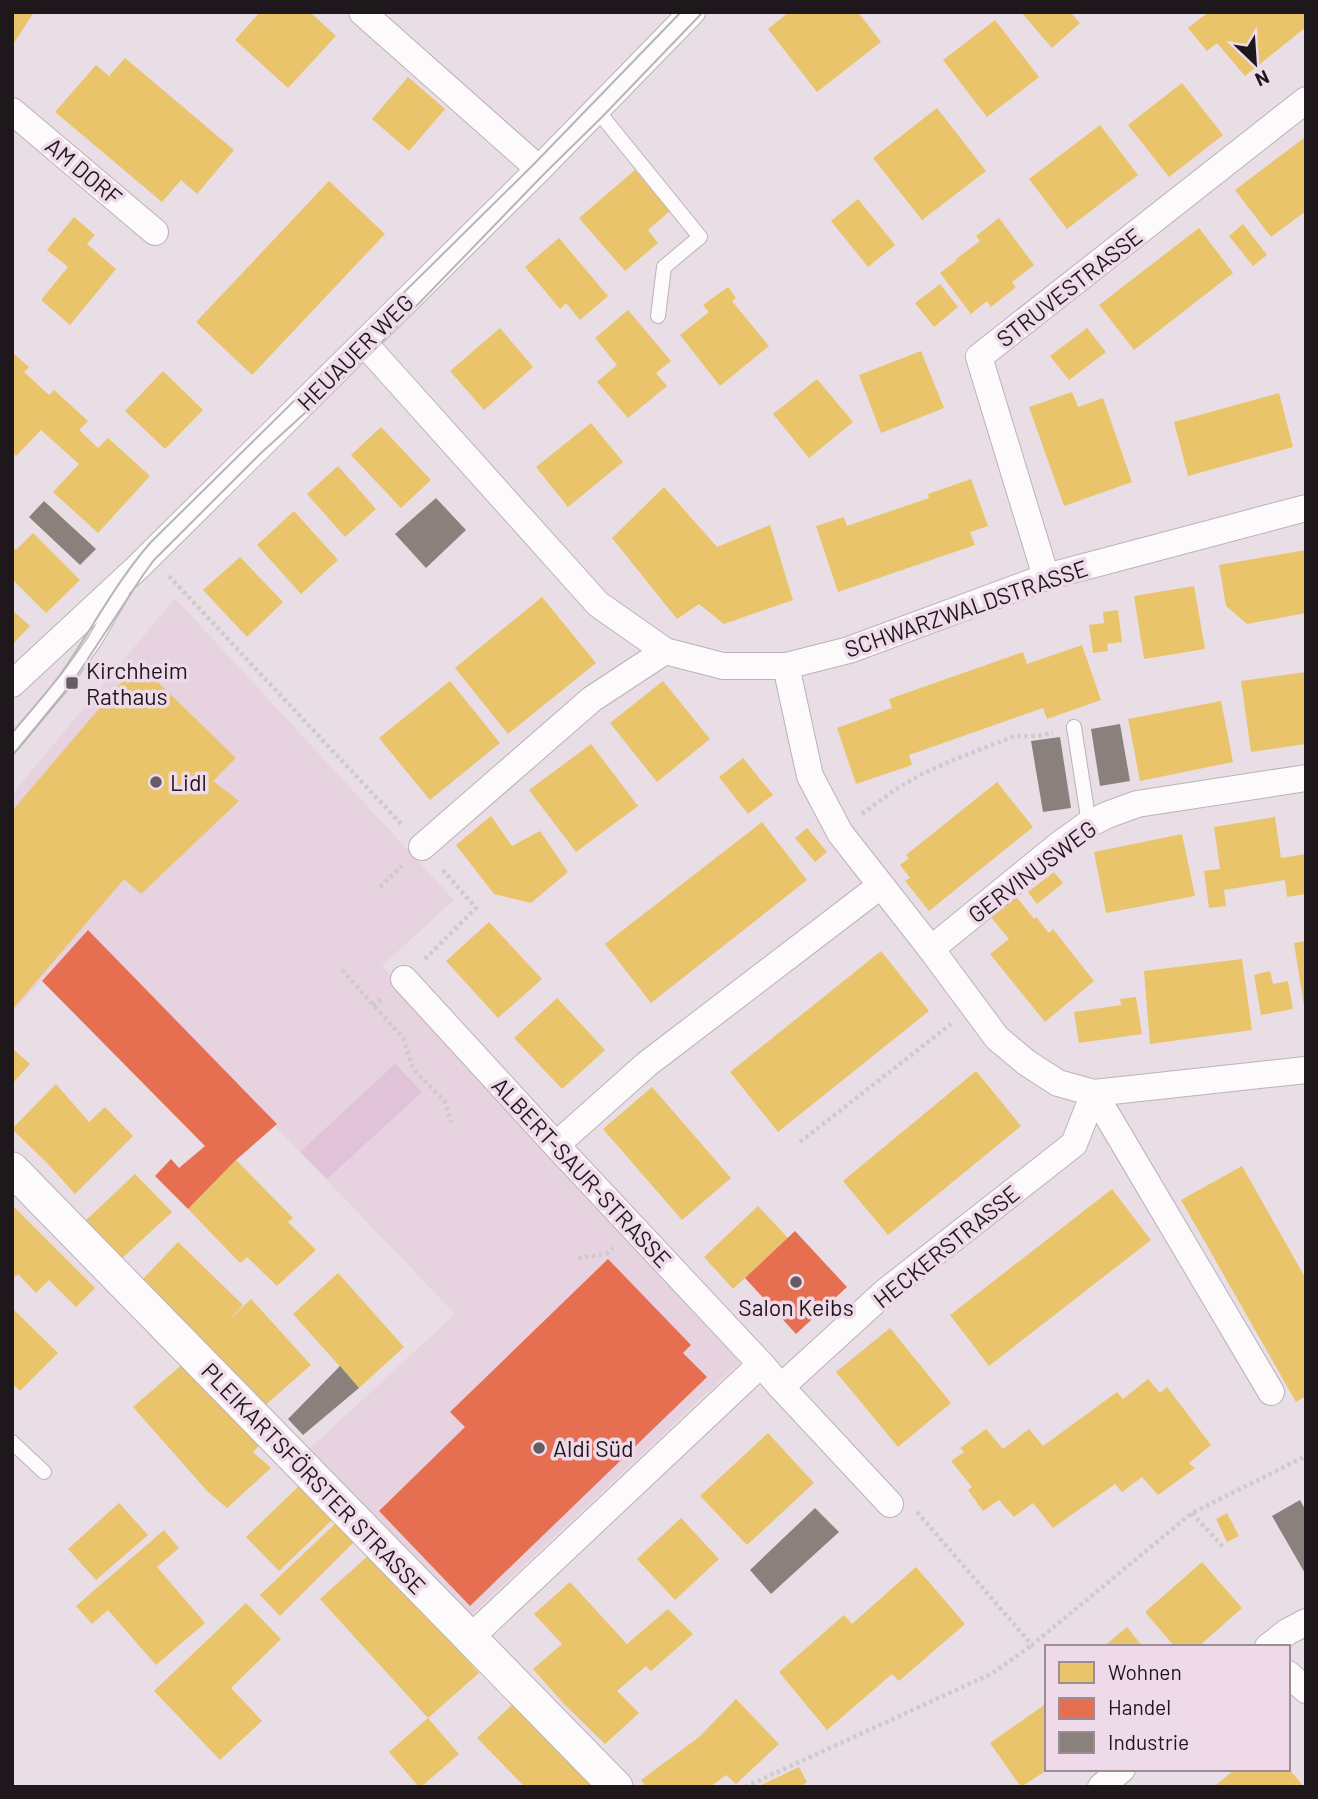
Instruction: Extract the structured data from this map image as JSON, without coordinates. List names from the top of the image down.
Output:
{
  "streets": {
    "street": [
      "AM DORF",
      "STRUVESTRASSE",
      "HEUAUER WEG",
      "SCHWARZWALDSTRASSE",
      "GERVINUSWEG",
      "ALBERT-SAUR-STRASSE",
      "HECKERSTRASSE",
      "PLEIKARTSFÖRSTER STRASSE"
    ]
  },
  "crossings": [
    ["STRUVESTRASSE", "SCHWARZWALDSTRASSE"],
    ["HEUAUER WEG", "SCHWARZWALDSTRASSE"],
    ["ALBERT-SAUR-STRASSE", "HECKERSTRASSE"]
  ],
  "places": {
    "transit": ["Kirchheim Rathaus"],
    "other": ["Lidl", "Salon Keibs", "Aldi Süd"]
  },
  "legend": ["Wohnen", "Handel", "Industrie"],
  "north": "bottom right"
}
